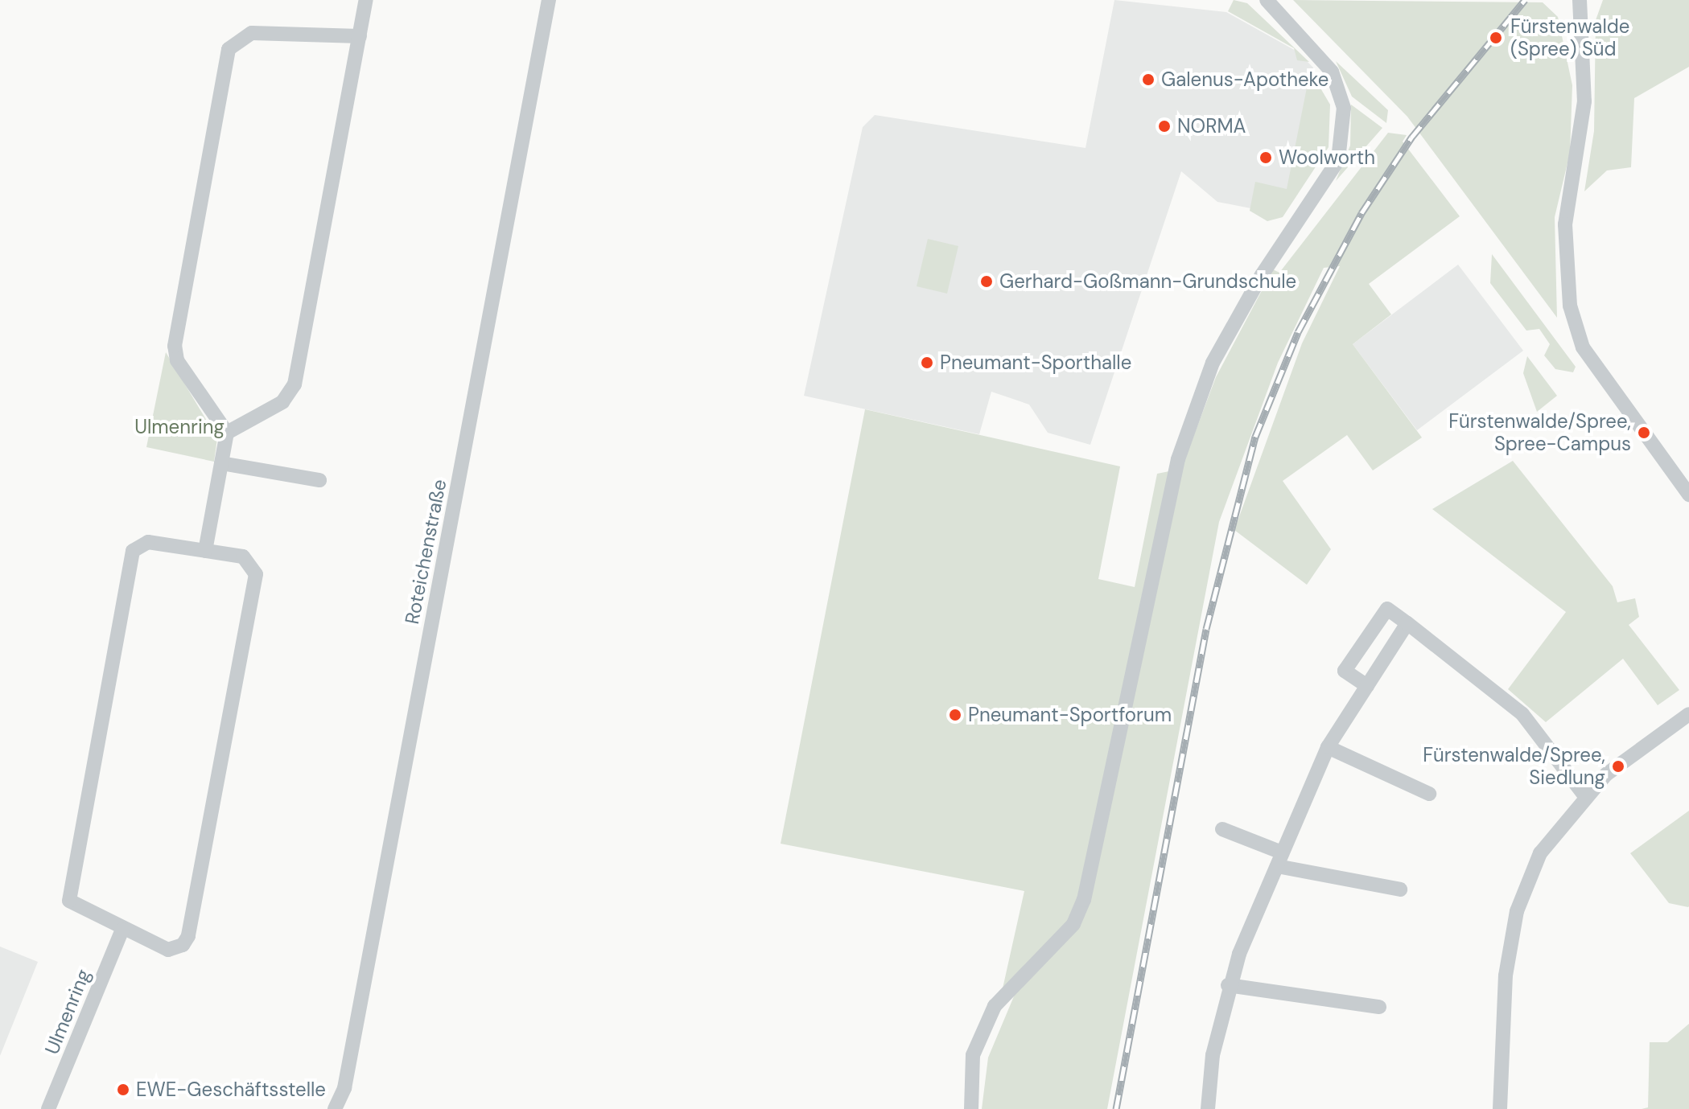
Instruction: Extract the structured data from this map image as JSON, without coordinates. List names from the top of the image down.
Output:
{
  "streets": {
    "street": ["Roteichenstraße", "Ulmenring"]
  },
  "parks": ["Ulmenring"],
  "places": [
    "Fürstenwalde (Spree) Süd",
    "Galenus-Apotheke",
    "NORMA",
    "Woolworth",
    "Gerhard-Goßmann-Grundschule",
    "Pneumant-Sporthalle",
    "Fürstenwalde/Spree, Spree-Campus",
    "Pneumant-Sportforum",
    "Fürstenwalde/Spree, Siedlung",
    "EWE-Geschäftsstelle"
  ]
}
